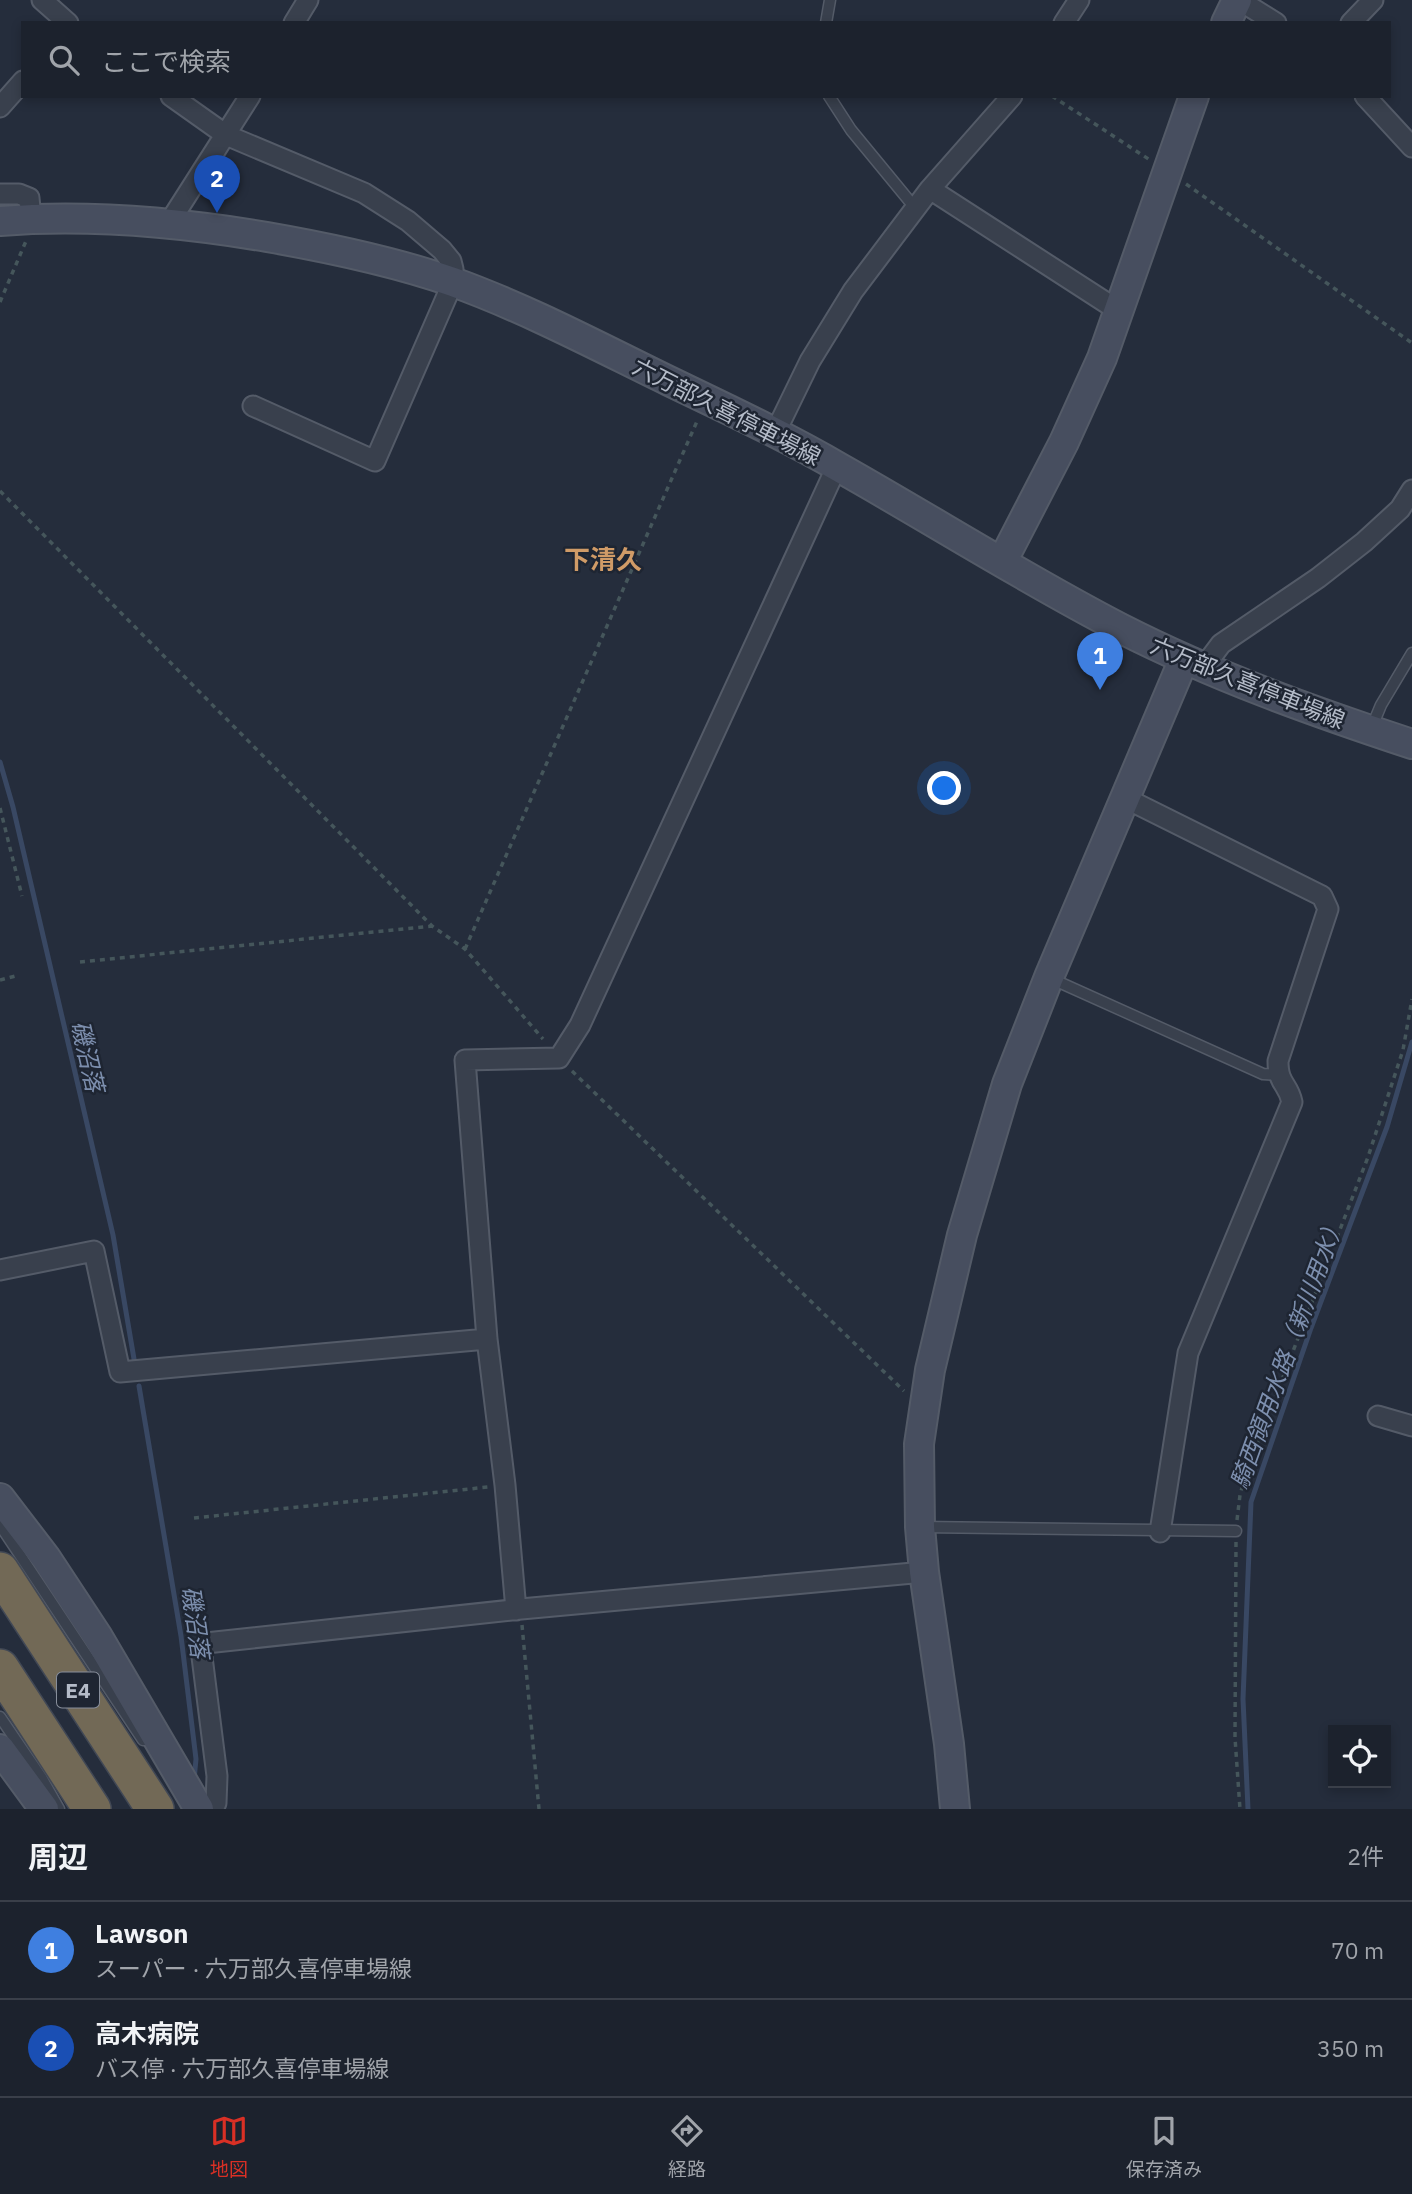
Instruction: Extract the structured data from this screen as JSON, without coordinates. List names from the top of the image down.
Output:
{
  "streets": {
    "highway": ["E4"],
    "street": ["六万部久喜停車場線"]
  },
  "districts": ["下清久"],
  "water": ["磯沼落", "騎西領用水路（新川用水）"],
  "page": {
    "search": "ここで検索",
    "pins": ["2", "1"],
    "heading": ["周辺", "2件"],
    "list": [
      {
        "mark": "1",
        "name": "Lawson",
        "note": "スーパー · 六万部久喜停車場線",
        "value": "70 m"
      },
      {
        "mark": "2",
        "name": "高木病院",
        "note": "バス停 · 六万部久喜停車場線",
        "value": "350 m"
      }
    ],
    "nav": ["地図", "経路", "保存済み"]
  }
}
